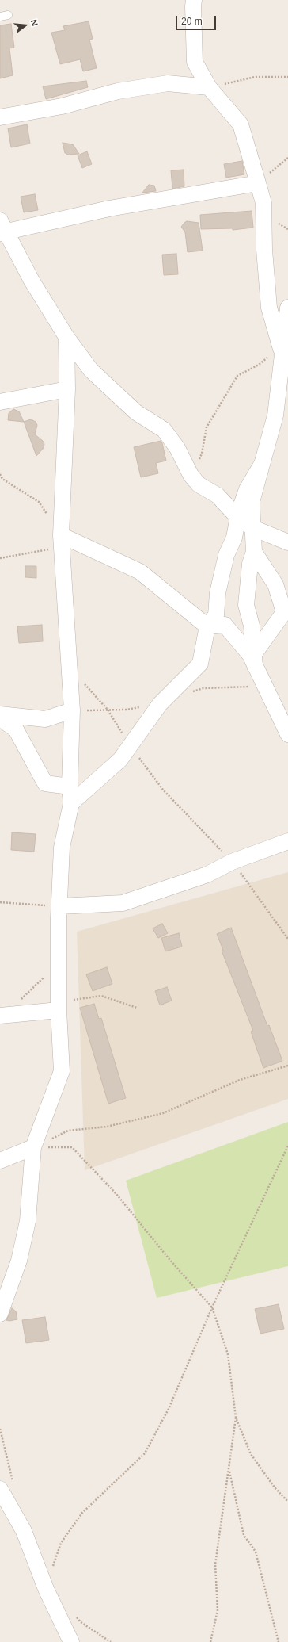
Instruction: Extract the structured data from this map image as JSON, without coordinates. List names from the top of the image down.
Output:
{
  "scale_bar": "20 m",
  "north": "right"
}
